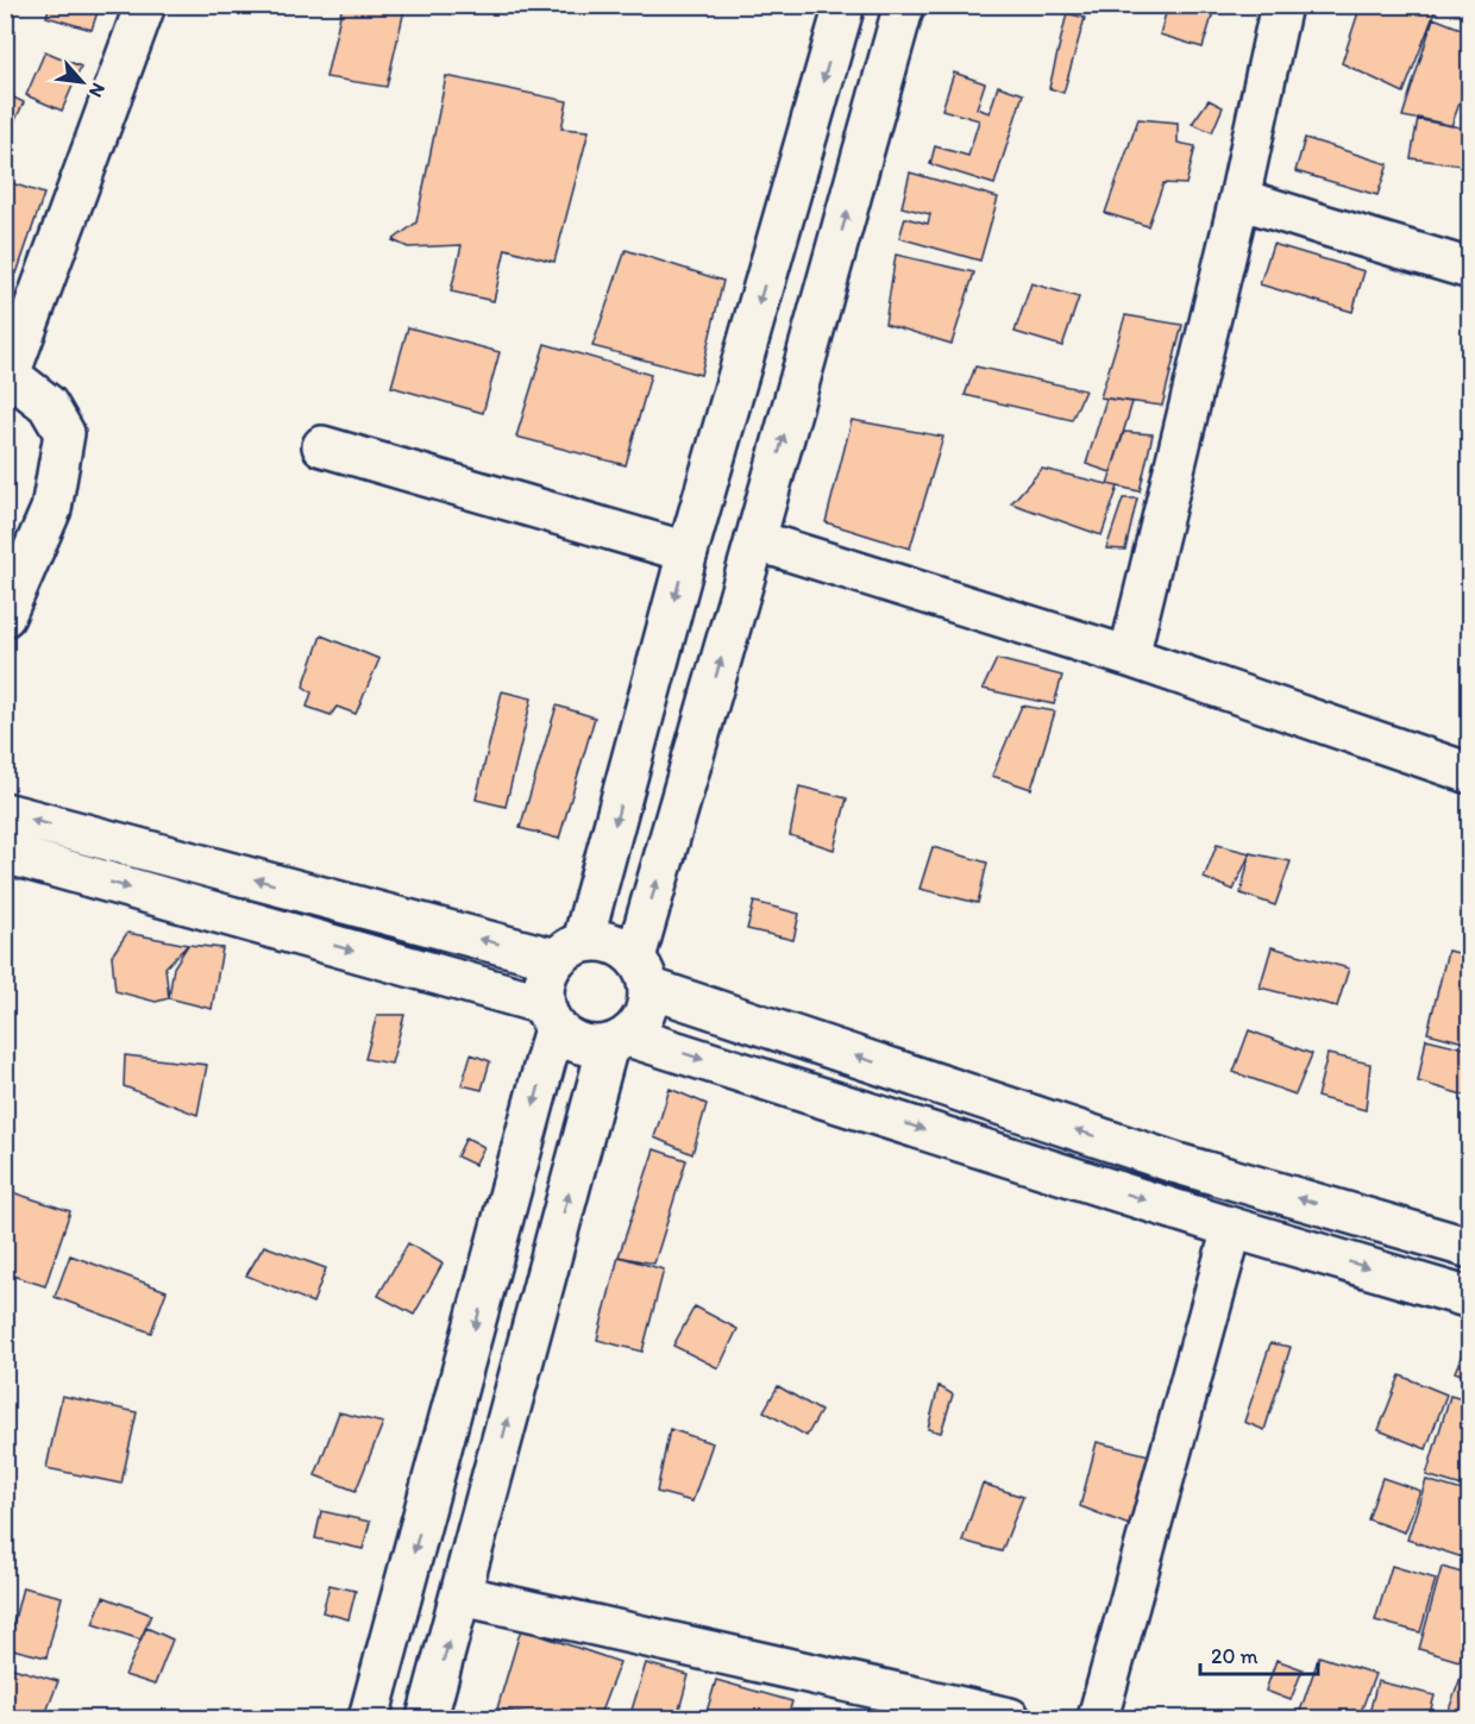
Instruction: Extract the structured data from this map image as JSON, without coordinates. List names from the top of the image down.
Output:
{
  "scale_bar": "20 m",
  "north": "bottom right"
}
